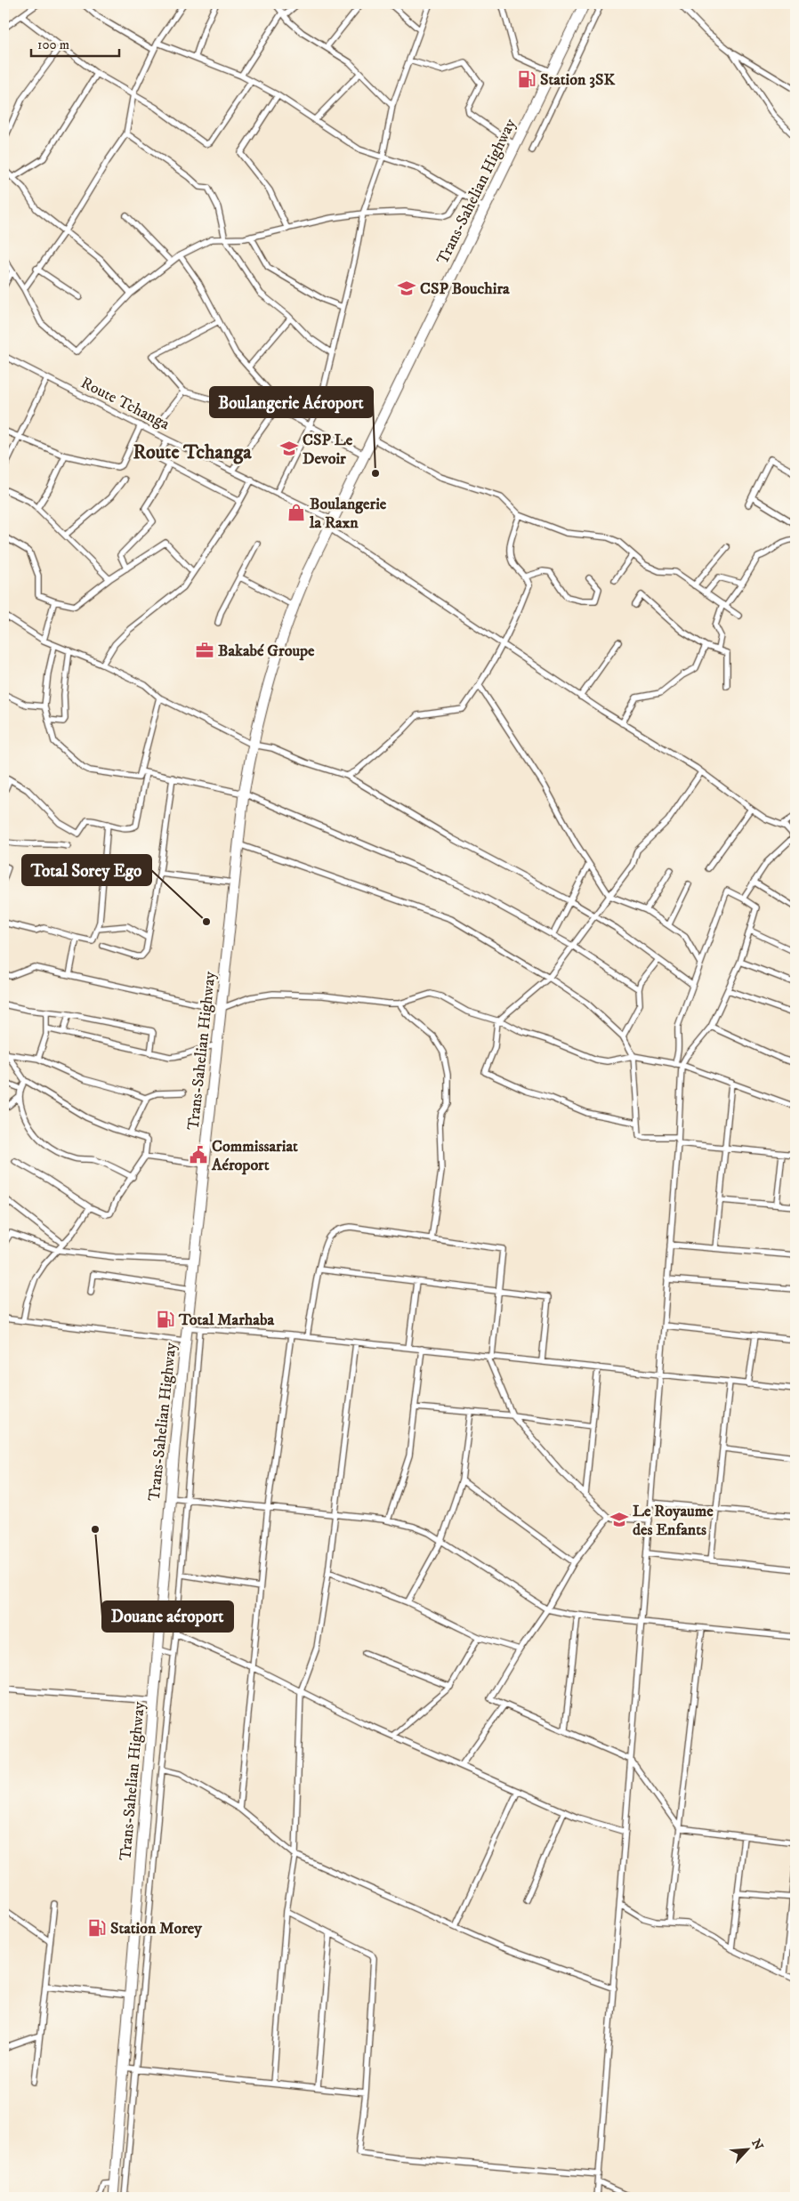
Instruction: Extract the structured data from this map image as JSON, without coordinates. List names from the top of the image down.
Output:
{
  "streets": {
    "highway": ["Trans-Sahelian Highway"],
    "street": ["Route Tchanga"]
  },
  "crossings": [
    ["Trans-Sahelian Highway", "Route Tchanga"]
  ],
  "districts": ["Route Tchanga"],
  "places": {
    "fuel station": ["Station 3SK", "Total Marhaba", "Station Morey"],
    "school or university": ["CSP Bouchira", "CSP Le Devoir", "Le Royaume des Enfants"],
    "other": ["Boulangerie Aéroport", "Total Sorey Ego", "Douane aéroport"],
    "shop": ["Boulangerie la Raxn"],
    "office": ["Bakabé Groupe"],
    "public building": ["Commissariat Aéroport"]
  },
  "scale_bar": "100 m",
  "north": "top right"
}
